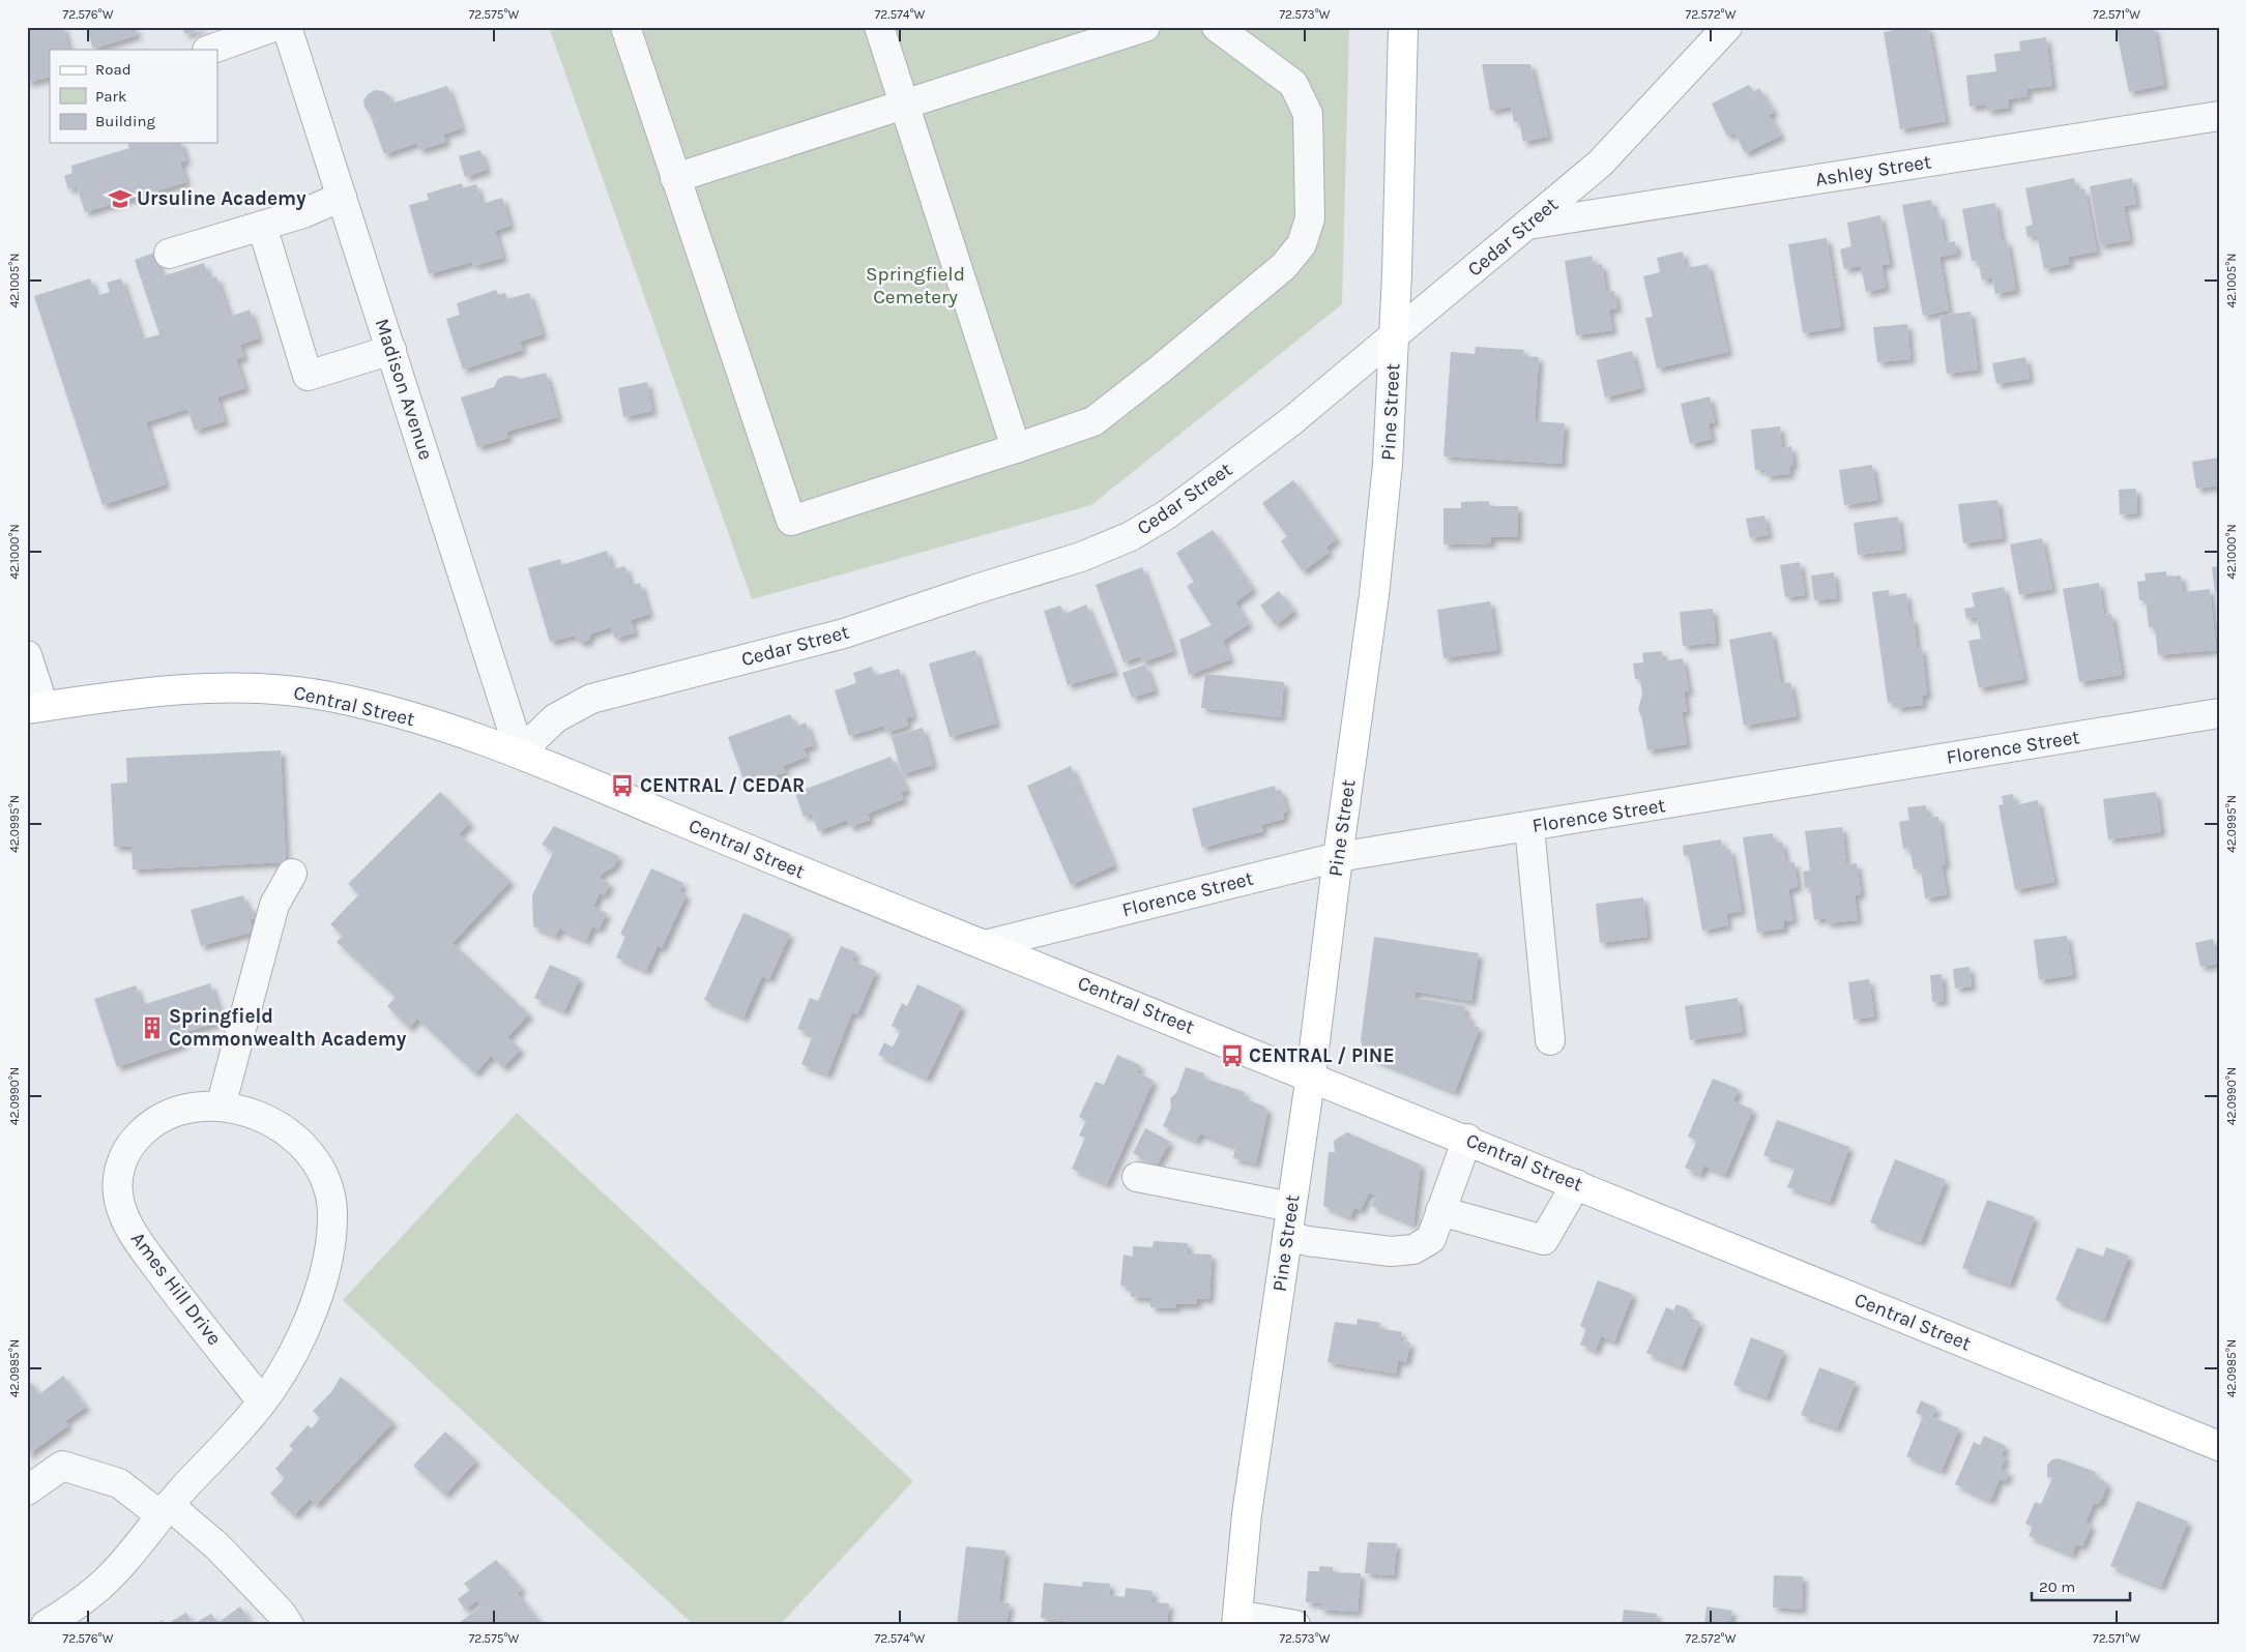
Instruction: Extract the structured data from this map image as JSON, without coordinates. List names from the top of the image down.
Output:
{
  "streets": {
    "main road": ["Pine Street", "Central Street"],
    "street": [
      "Ashley Street",
      "Cedar Street",
      "Madison Avenue",
      "Florence Street",
      "Ames Hill Drive"
    ]
  },
  "crossings": [
    ["Ashley Street", "Cedar Street"],
    ["Cedar Street", "Madison Avenue"],
    ["Cedar Street", "Pine Street"],
    ["Cedar Street", "Central Street"],
    ["Madison Avenue", "Central Street"],
    ["Pine Street", "Central Street"],
    ["Pine Street", "Florence Street"],
    ["Central Street", "Florence Street"]
  ],
  "parks": ["Springfield Cemetery"],
  "places": {
    "school or university": ["Ursuline Academy"],
    "bus stop": ["CENTRAL / CEDAR", "CENTRAL / PINE"],
    "building": ["Springfield Commonwealth Academy"]
  },
  "legend": ["Road", "Park", "Building"],
  "scale_bar": "20 m",
  "coordinates": [
    "72.576°W",
    "72.575°W",
    "72.574°W",
    "72.573°W",
    "72.572°W",
    "72.571°W",
    "42.1005°N",
    "42.1000°N",
    "42.0995°N",
    "42.0990°N",
    "42.0985°N"
  ]
}
